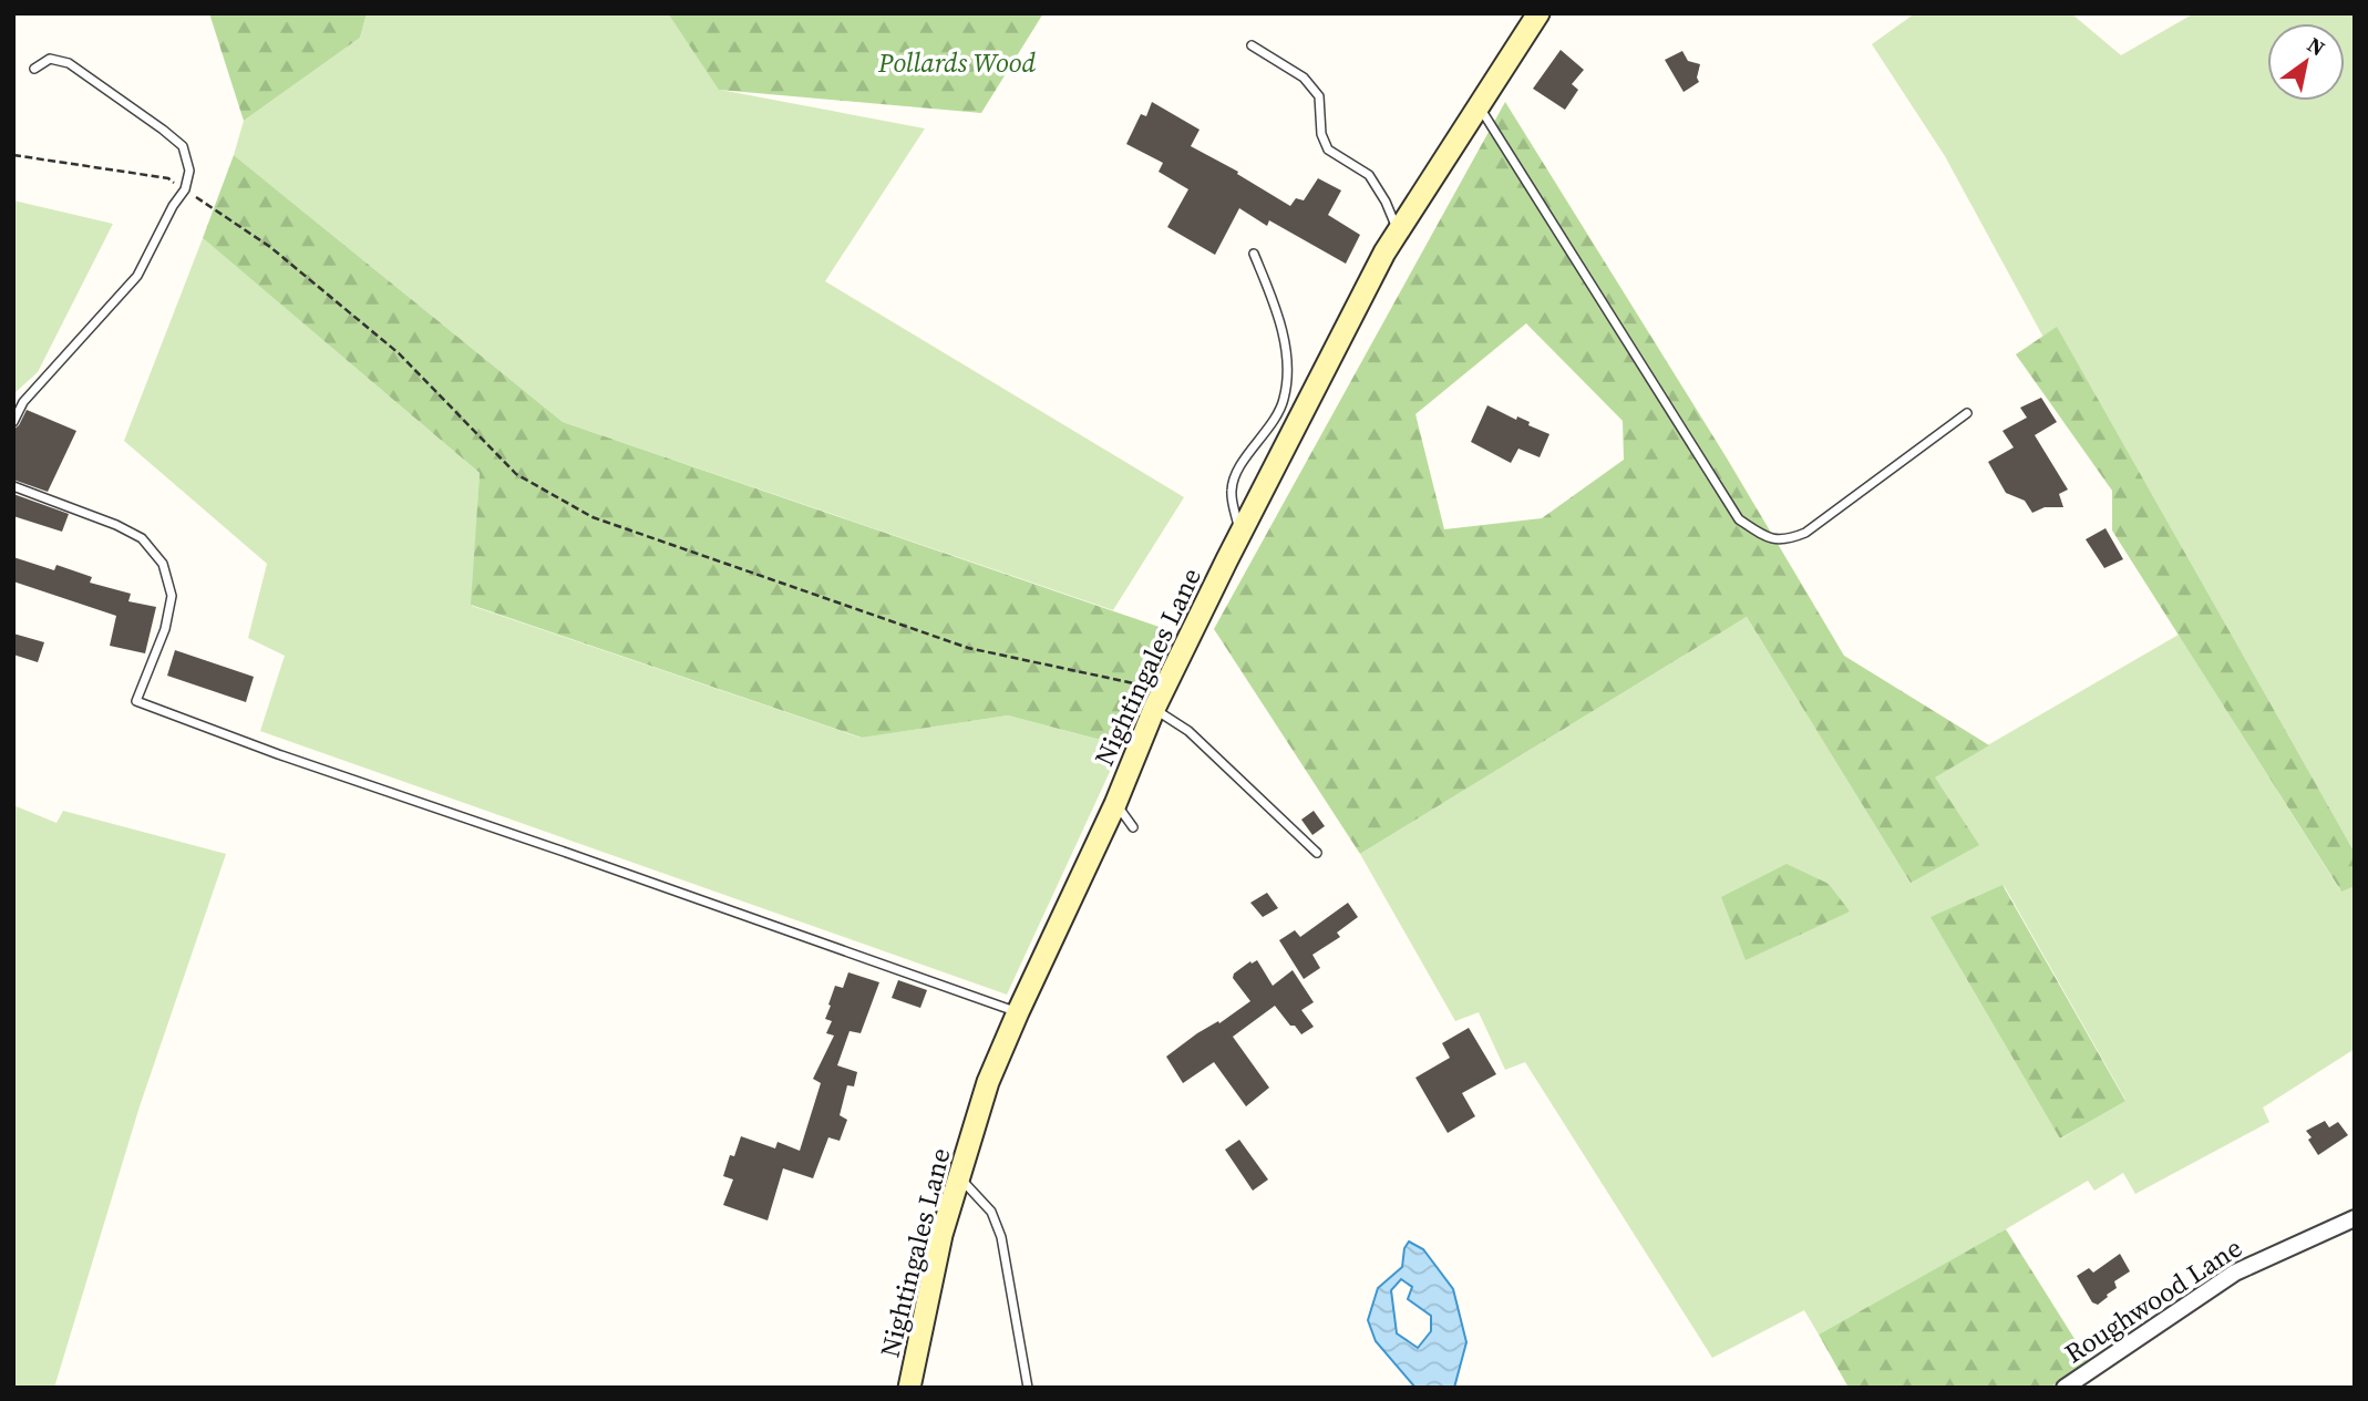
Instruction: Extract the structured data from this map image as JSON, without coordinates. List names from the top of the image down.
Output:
{
  "streets": {
    "main road": ["Nightingales Lane"],
    "street": ["Roughwood Lane"]
  },
  "parks": ["Pollards Wood"],
  "north": "top right"
}
